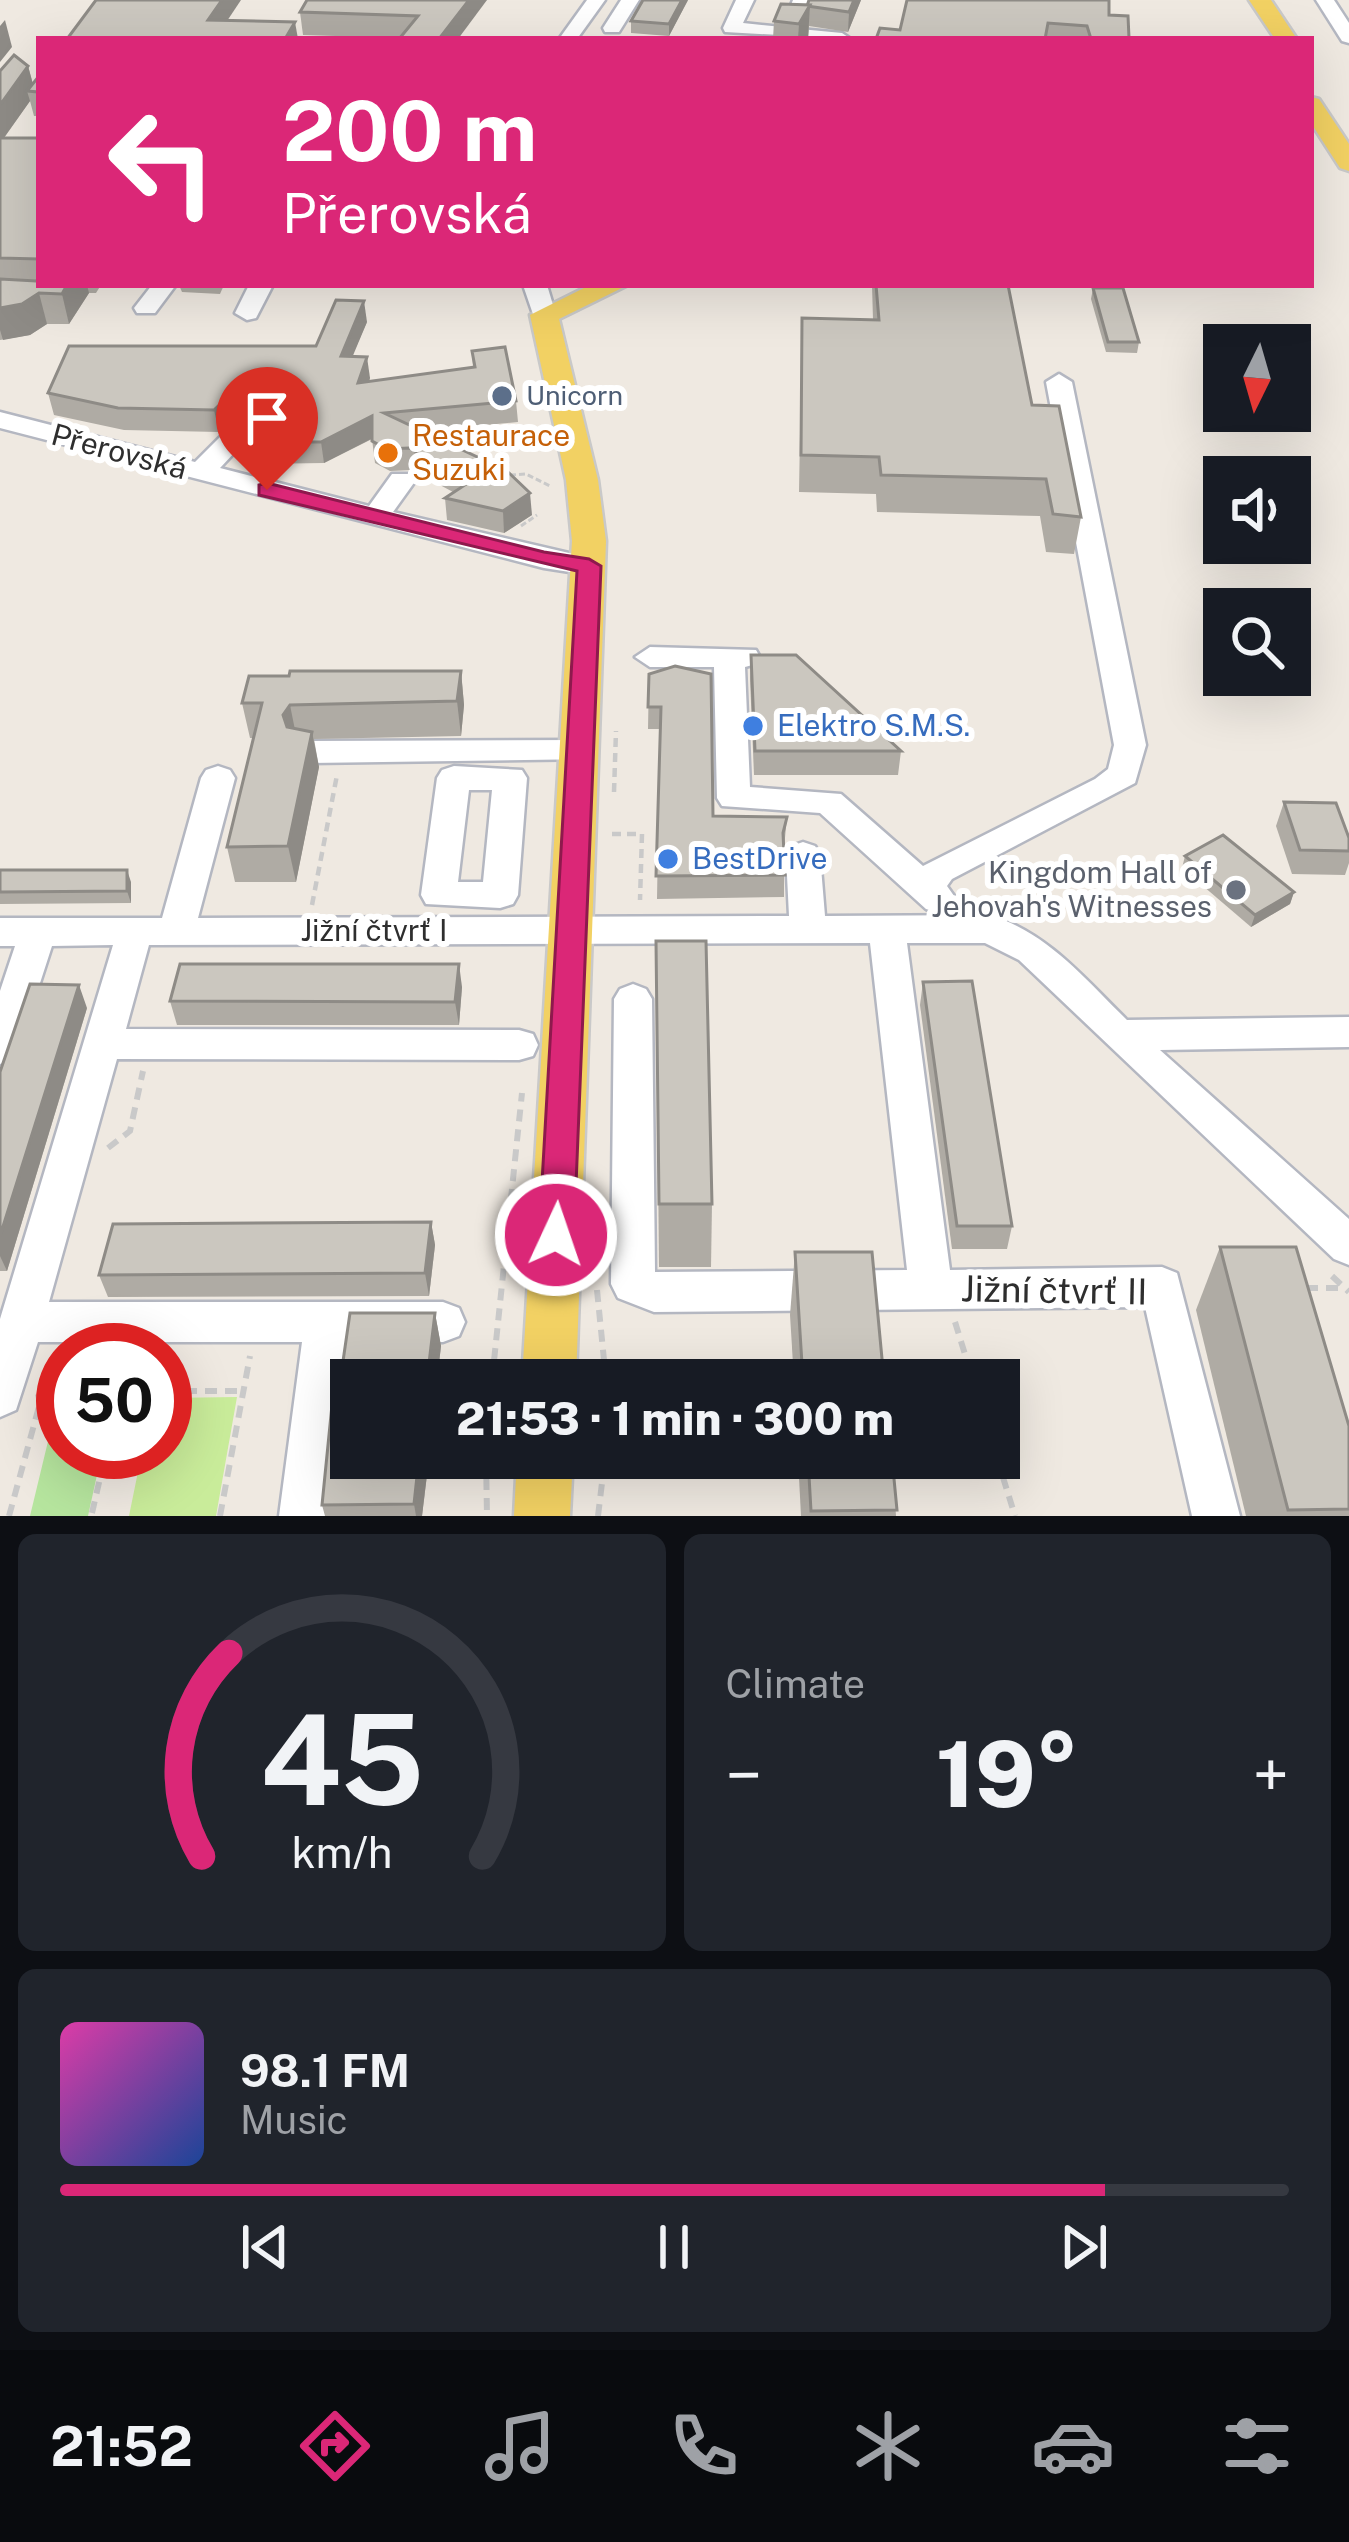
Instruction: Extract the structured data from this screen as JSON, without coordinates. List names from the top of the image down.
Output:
{
  "streets": {
    "street": ["Přerovská", "Jižní čtvrť I", "Jižní čtvrť II"]
  },
  "places": [
    "Unicorn",
    "Restaurace Suzuki",
    "Elektro S.M.S.",
    "BestDrive",
    "Kingdom Hall of Jehovah's Witnesses"
  ],
  "north": "bottom",
  "page": {
    "turn": ["200 m", "Přerovská"],
    "limit": "50",
    "trip": "21:53 · 1 min · 300 m",
    "tile": "Climate",
    "heat": ["−", "19°", "+"],
    "song": ["98.1 FM", "Music"],
    "tabs": "21:52",
    "gauge": ["45", "km/h"]
  }
}
